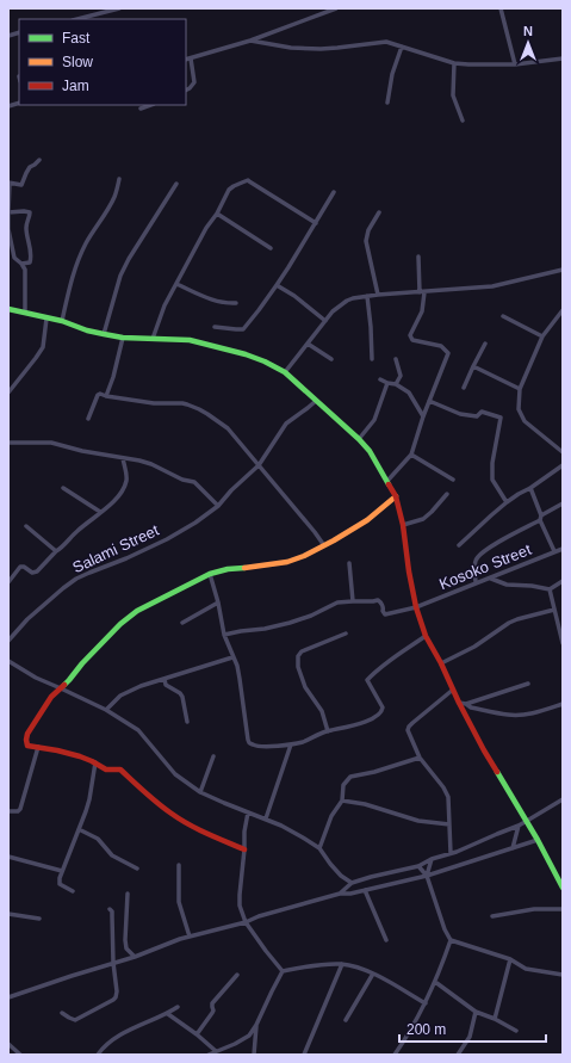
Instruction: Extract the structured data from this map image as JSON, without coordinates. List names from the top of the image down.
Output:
{
  "streets": {
    "street": ["Salami Street", "Kosoko Street"]
  },
  "legend": ["Fast", "Slow", "Jam"],
  "scale_bar": "200 m",
  "north": "top"
}
